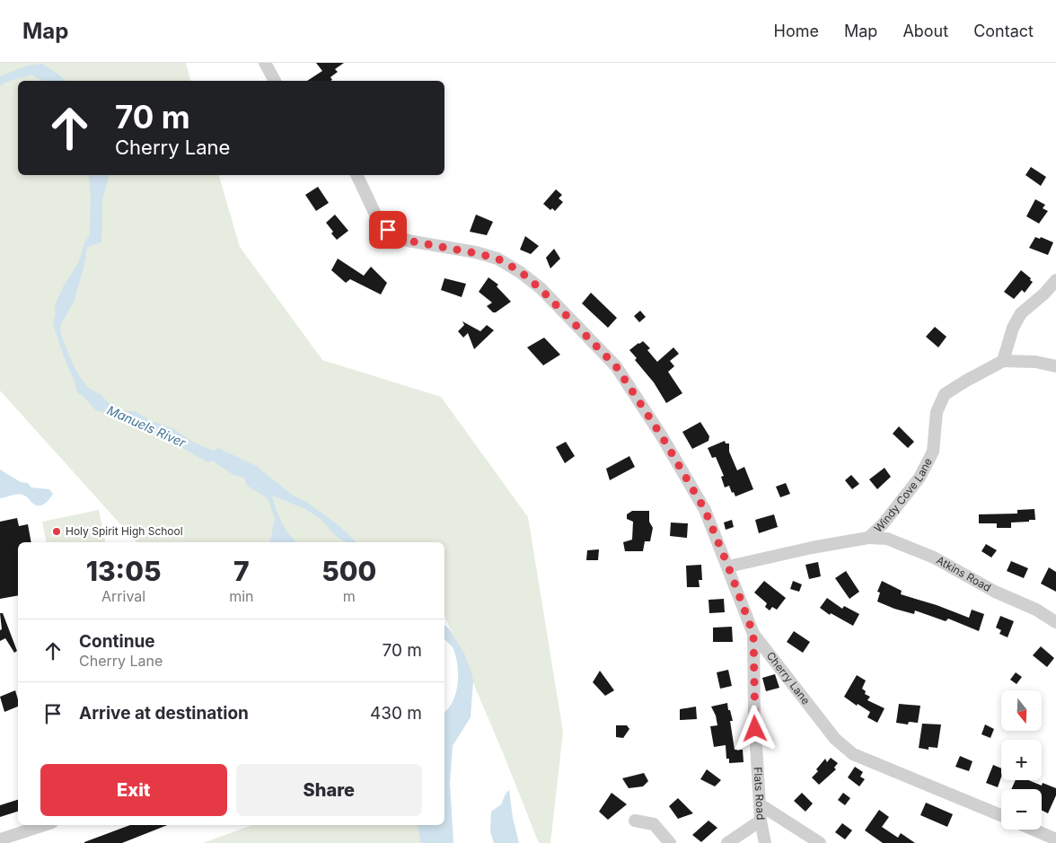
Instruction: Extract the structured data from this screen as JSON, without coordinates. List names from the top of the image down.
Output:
{
  "streets": {
    "street": [
      "Windy Cove Lane",
      "Atkins Road",
      "Cherry Lane",
      "Flats Road"
    ]
  },
  "crossings": [
    ["Windy Cove Lane", "Atkins Road"],
    ["Windy Cove Lane", "Cherry Lane"],
    ["Cherry Lane", "Flats Road"]
  ],
  "water": ["Manuels River"],
  "places": ["Holy Spirit High School"],
  "north": "bottom",
  "page": {
    "header": "Map",
    "nav": [
      "Home",
      "Map",
      "About",
      "Contact"
    ],
    "turn": ["70 m", "Cherry Lane"],
    "eta": [
      "13:05",
      "Arrival",
      "7",
      "min",
      "500",
      "m"
    ],
    "list": [
      {
        "name": "Continue",
        "note": "Cherry Lane",
        "value": "70 m"
      },
      {
        "name": "Arrive at destination",
        "value": "430 m"
      }
    ],
    "map_buttons": ["+", "−"],
    "buttons": ["Exit", "Share"]
  }
}
